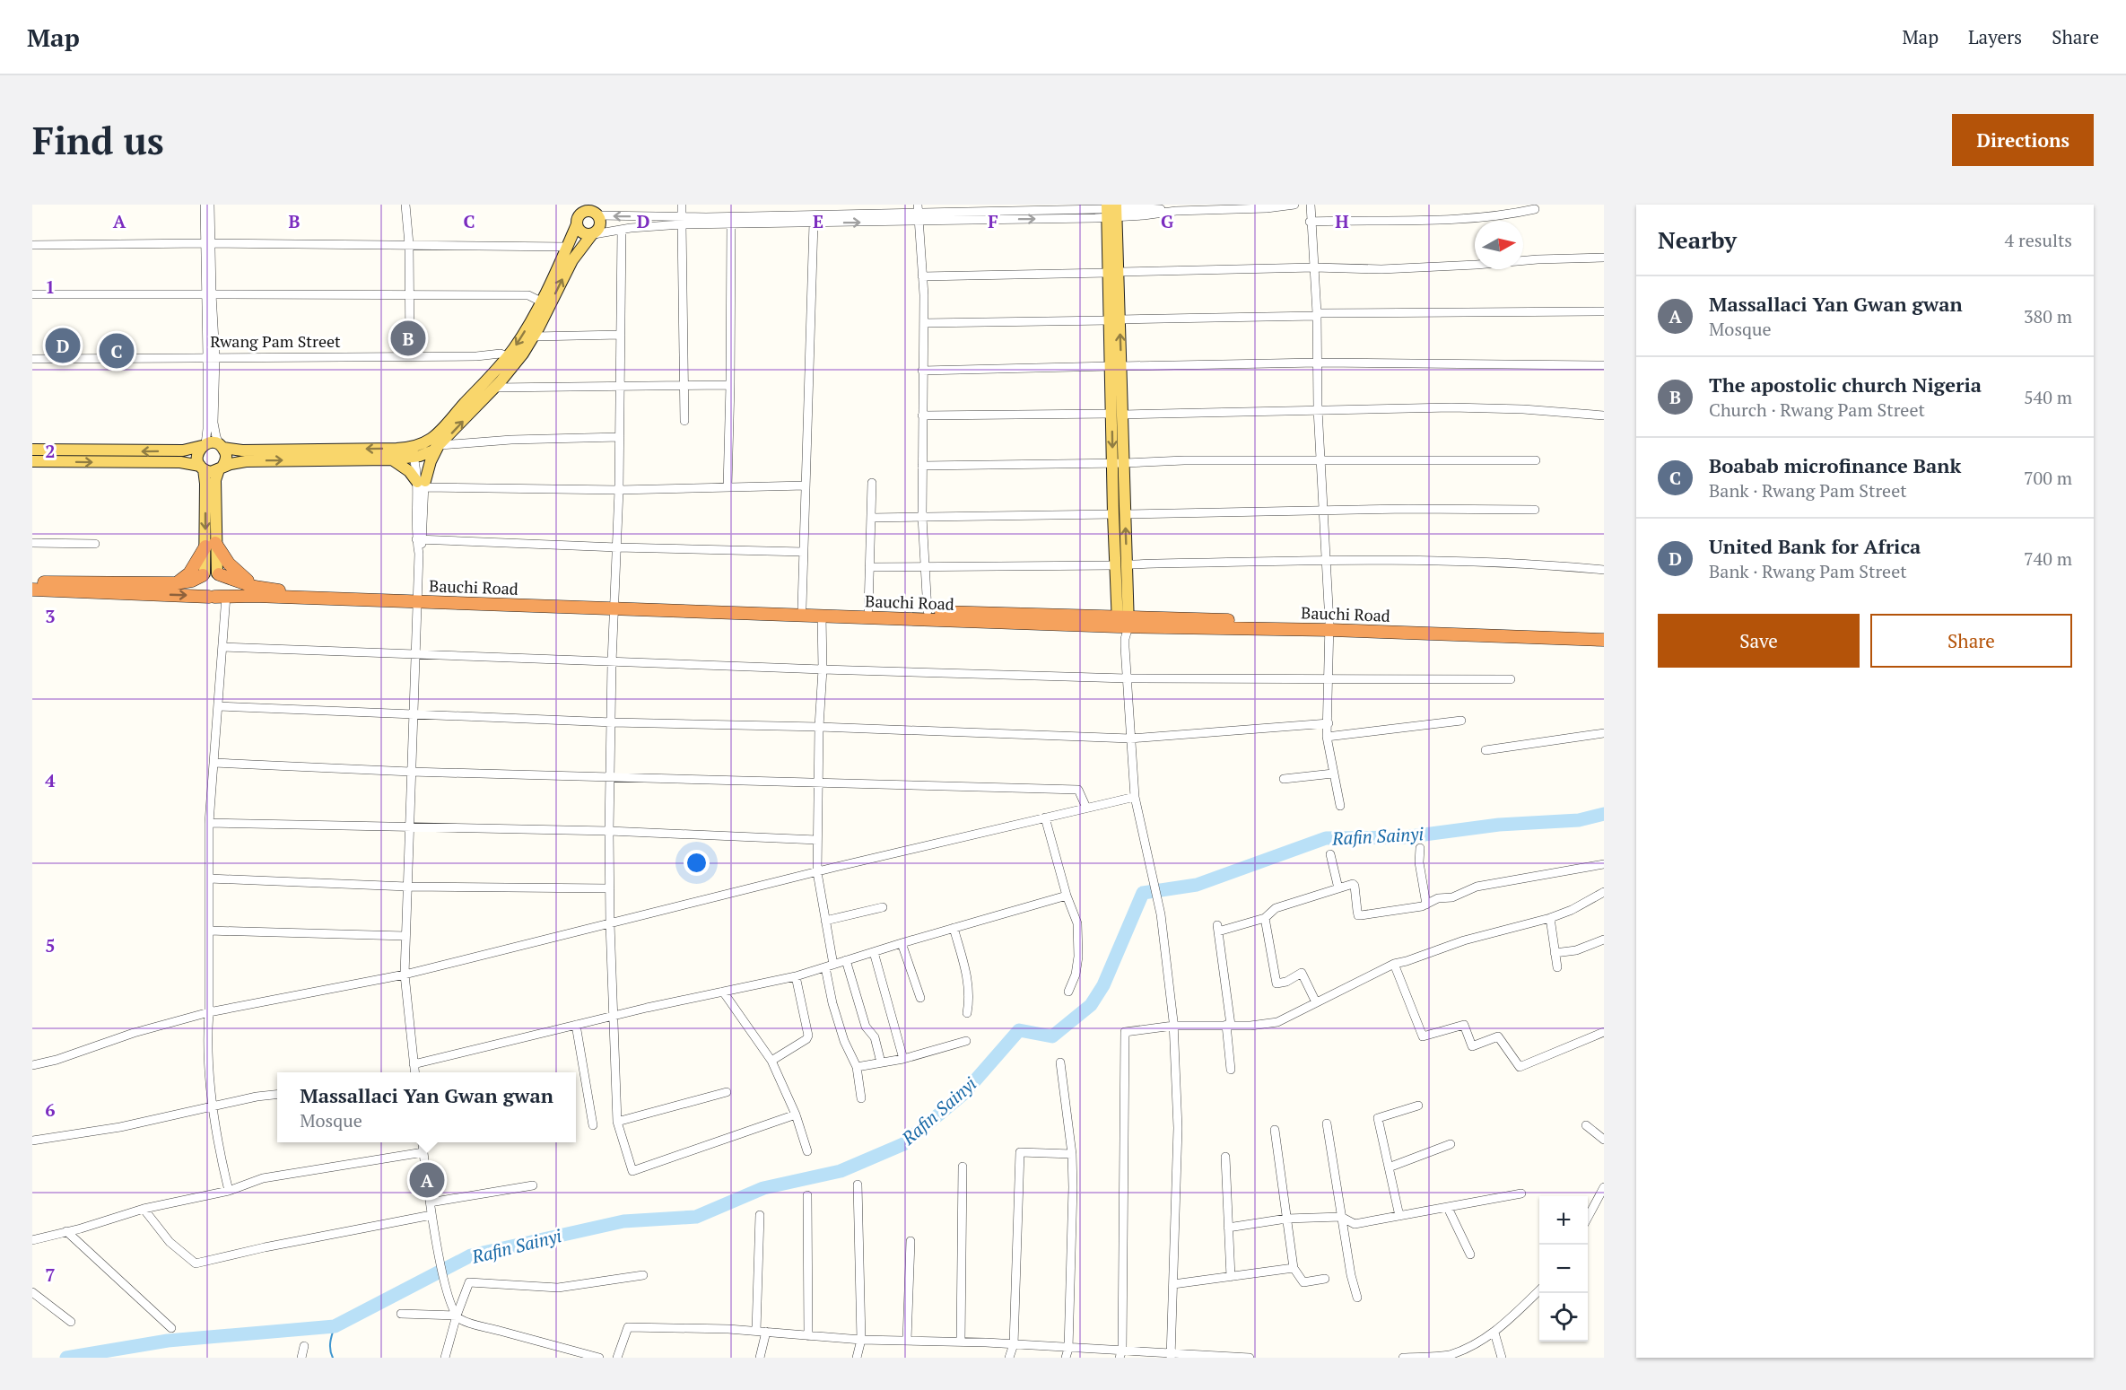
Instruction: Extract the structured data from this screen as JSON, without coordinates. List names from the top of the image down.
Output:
{
  "streets": {
    "highway": ["Bauchi Road"],
    "street": ["Rwang Pam Street"]
  },
  "water": ["Rafin Sainyi"],
  "north": "right",
  "page": {
    "header": "Map",
    "nav": ["Map", "Layers", "Share"],
    "buttons": [
      "Directions",
      ["Save", "Share"]
    ],
    "title": "Find us",
    "heading": ["Nearby", "4 results"],
    "list": [
      {
        "mark": "A",
        "name": "Massallaci Yan Gwan gwan",
        "note": "Mosque",
        "value": "380 m"
      },
      {
        "mark": "B",
        "name": "The apostolic church Nigeria",
        "note": "Church · Rwang Pam Street",
        "value": "540 m"
      },
      {
        "mark": "C",
        "name": "Boabab microfinance Bank",
        "note": "Bank · Rwang Pam Street",
        "value": "700 m"
      },
      {
        "mark": "D",
        "name": "United Bank for Africa",
        "note": "Bank · Rwang Pam Street",
        "value": "740 m"
      }
    ],
    "pins": [
      "B",
      "D",
      "C",
      "A"
    ],
    "popup": ["Massallaci Yan Gwan gwan", "Mosque"],
    "map_buttons": ["+", "−"]
  },
  "grid": {
    "columns": [
      "A",
      "B",
      "C",
      "D",
      "E",
      "F",
      "G",
      "H"
    ],
    "rows": [
      "1",
      "2",
      "3",
      "4",
      "5",
      "6",
      "7"
    ]
  }
}
